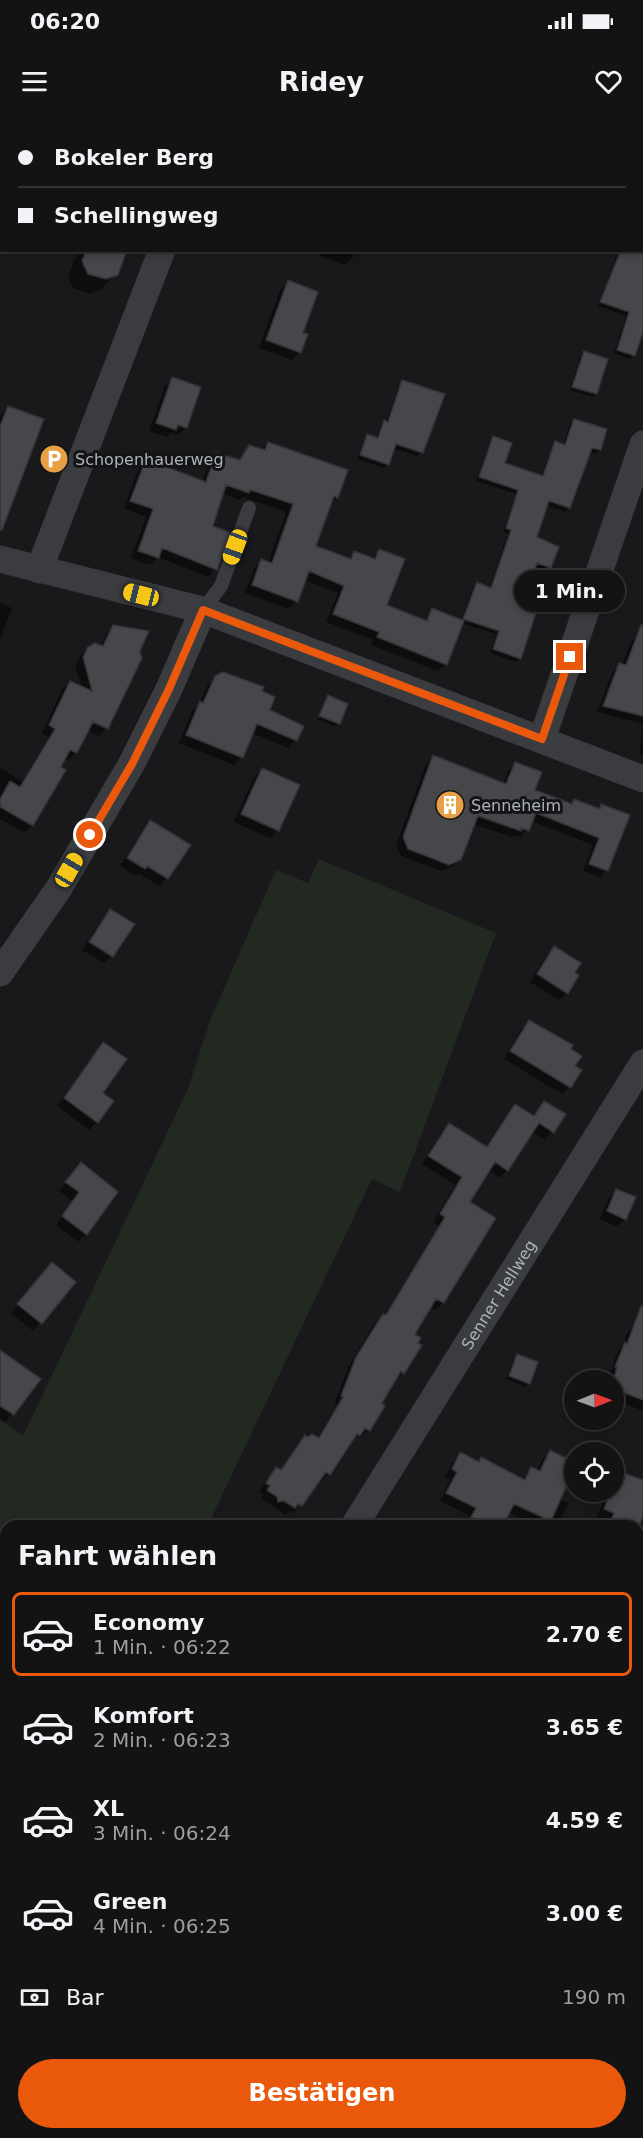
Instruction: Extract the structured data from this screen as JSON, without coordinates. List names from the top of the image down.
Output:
{
  "streets": {
    "street": ["Senner Hellweg"]
  },
  "places": {
    "parking": ["Schopenhauerweg"],
    "building": ["Senneheim"]
  },
  "north": "right",
  "page": {
    "status": "06:20",
    "header": "Ridey",
    "banner": ["Bokeler Berg", "Schellingweg"],
    "bubble": "1 Min.",
    "heading": "Fahrt wählen",
    "list": [
      {
        "name": "Economy",
        "note": "1 Min. · 06:22",
        "value": "2.70 €"
      },
      {
        "name": "Komfort",
        "note": "2 Min. · 06:23",
        "value": "3.65 €"
      },
      {
        "name": "XL",
        "note": "3 Min. · 06:24",
        "value": "4.59 €"
      },
      {
        "name": "Green",
        "note": "4 Min. · 06:25",
        "value": "3.00 €"
      }
    ],
    "pay": ["Bar", "190 m"],
    "buttons": "Bestätigen"
  }
}
